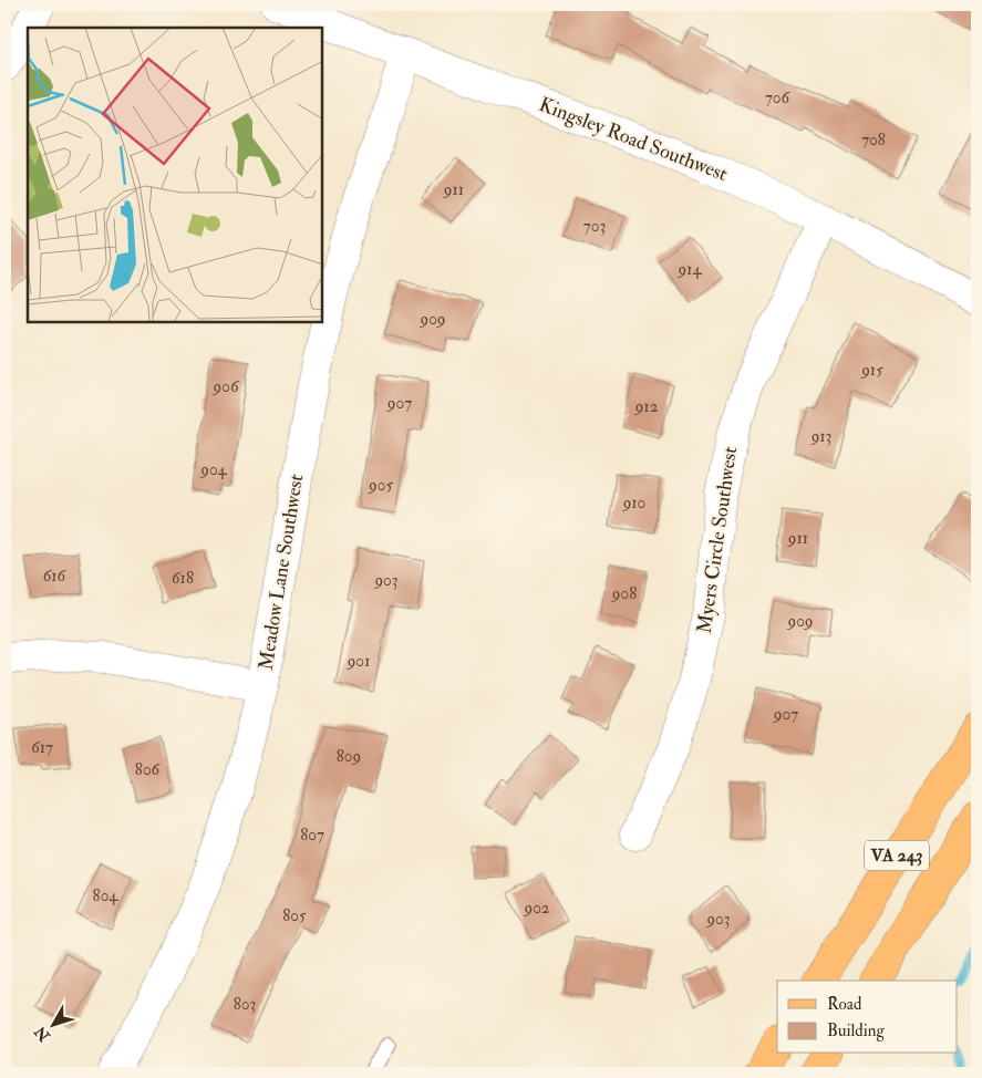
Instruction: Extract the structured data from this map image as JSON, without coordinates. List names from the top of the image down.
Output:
{
  "streets": {
    "main road": ["VA 243"],
    "street": ["Kingsley Road Southwest", "Myers Circle Southwest", "Meadow Lane Southwest"]
  },
  "crossings": [
    ["Kingsley Road Southwest", "Myers Circle Southwest"],
    ["Kingsley Road Southwest", "Meadow Lane Southwest"]
  ],
  "house_numbers": [
    "706",
    "708",
    "911",
    "703",
    "914",
    "909",
    "915",
    "906",
    "907",
    "912",
    "913",
    "904",
    "905",
    "910",
    "911",
    "616",
    "618",
    "903",
    "908",
    "909",
    "901",
    "907",
    "617",
    "809",
    "806",
    "807",
    "804",
    "902",
    "805",
    "903",
    "803"
  ],
  "legend": ["Road", "Building"],
  "north": "bottom left"
}
